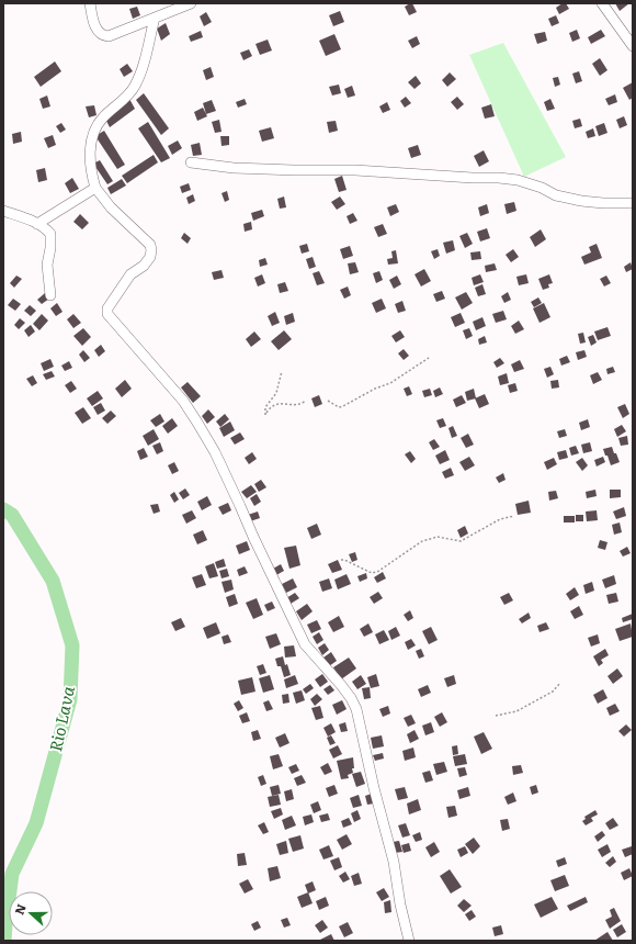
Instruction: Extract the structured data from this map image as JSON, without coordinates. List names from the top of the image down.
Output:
{
  "water": ["Rio Lava"],
  "north": "left"
}
